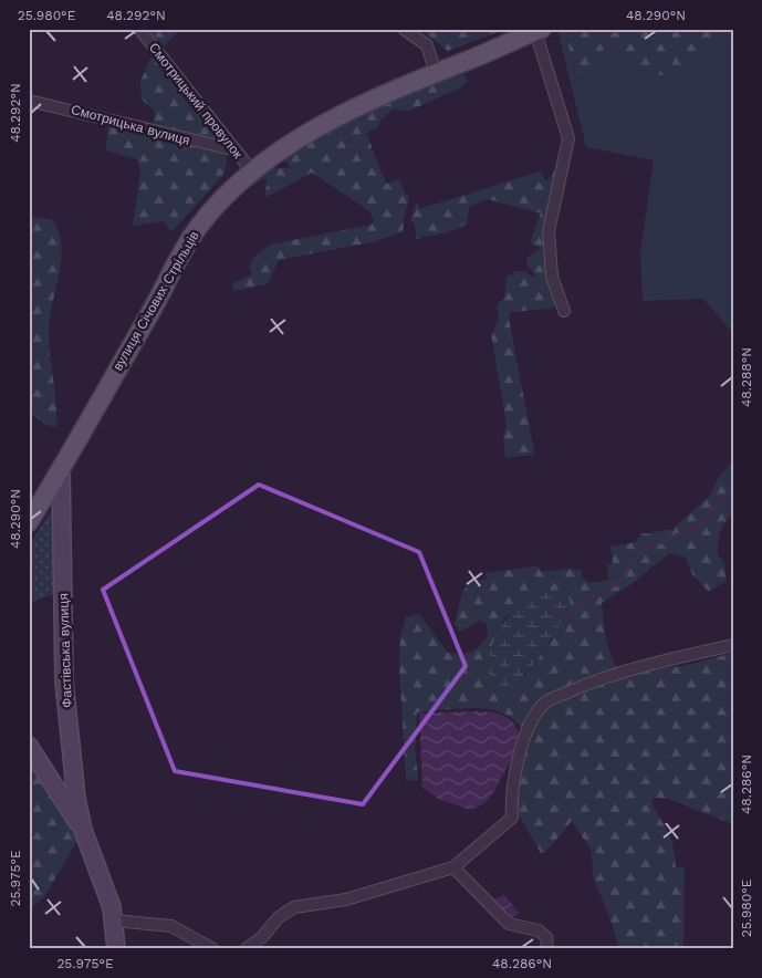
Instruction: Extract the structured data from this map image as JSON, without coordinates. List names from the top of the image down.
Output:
{
  "streets": {
    "main road": ["вулиця Січових Стрільців", "Фастівська вулиця"],
    "street": ["Смотрицький провулок", "Смотрицька вулиця"]
  },
  "crossings": [
    ["Смотрицький провулок", "Смотрицька вулиця"],
    ["Смотрицький провулок", "вулиця Січових Стрільців"],
    ["вулиця Січових Стрільців", "Фастівська вулиця"]
  ],
  "coordinates": [
    "25.980°E",
    "48.292°N",
    "48.290°N",
    "48.288°N",
    "48.286°N",
    "25.975°E"
  ]
}
